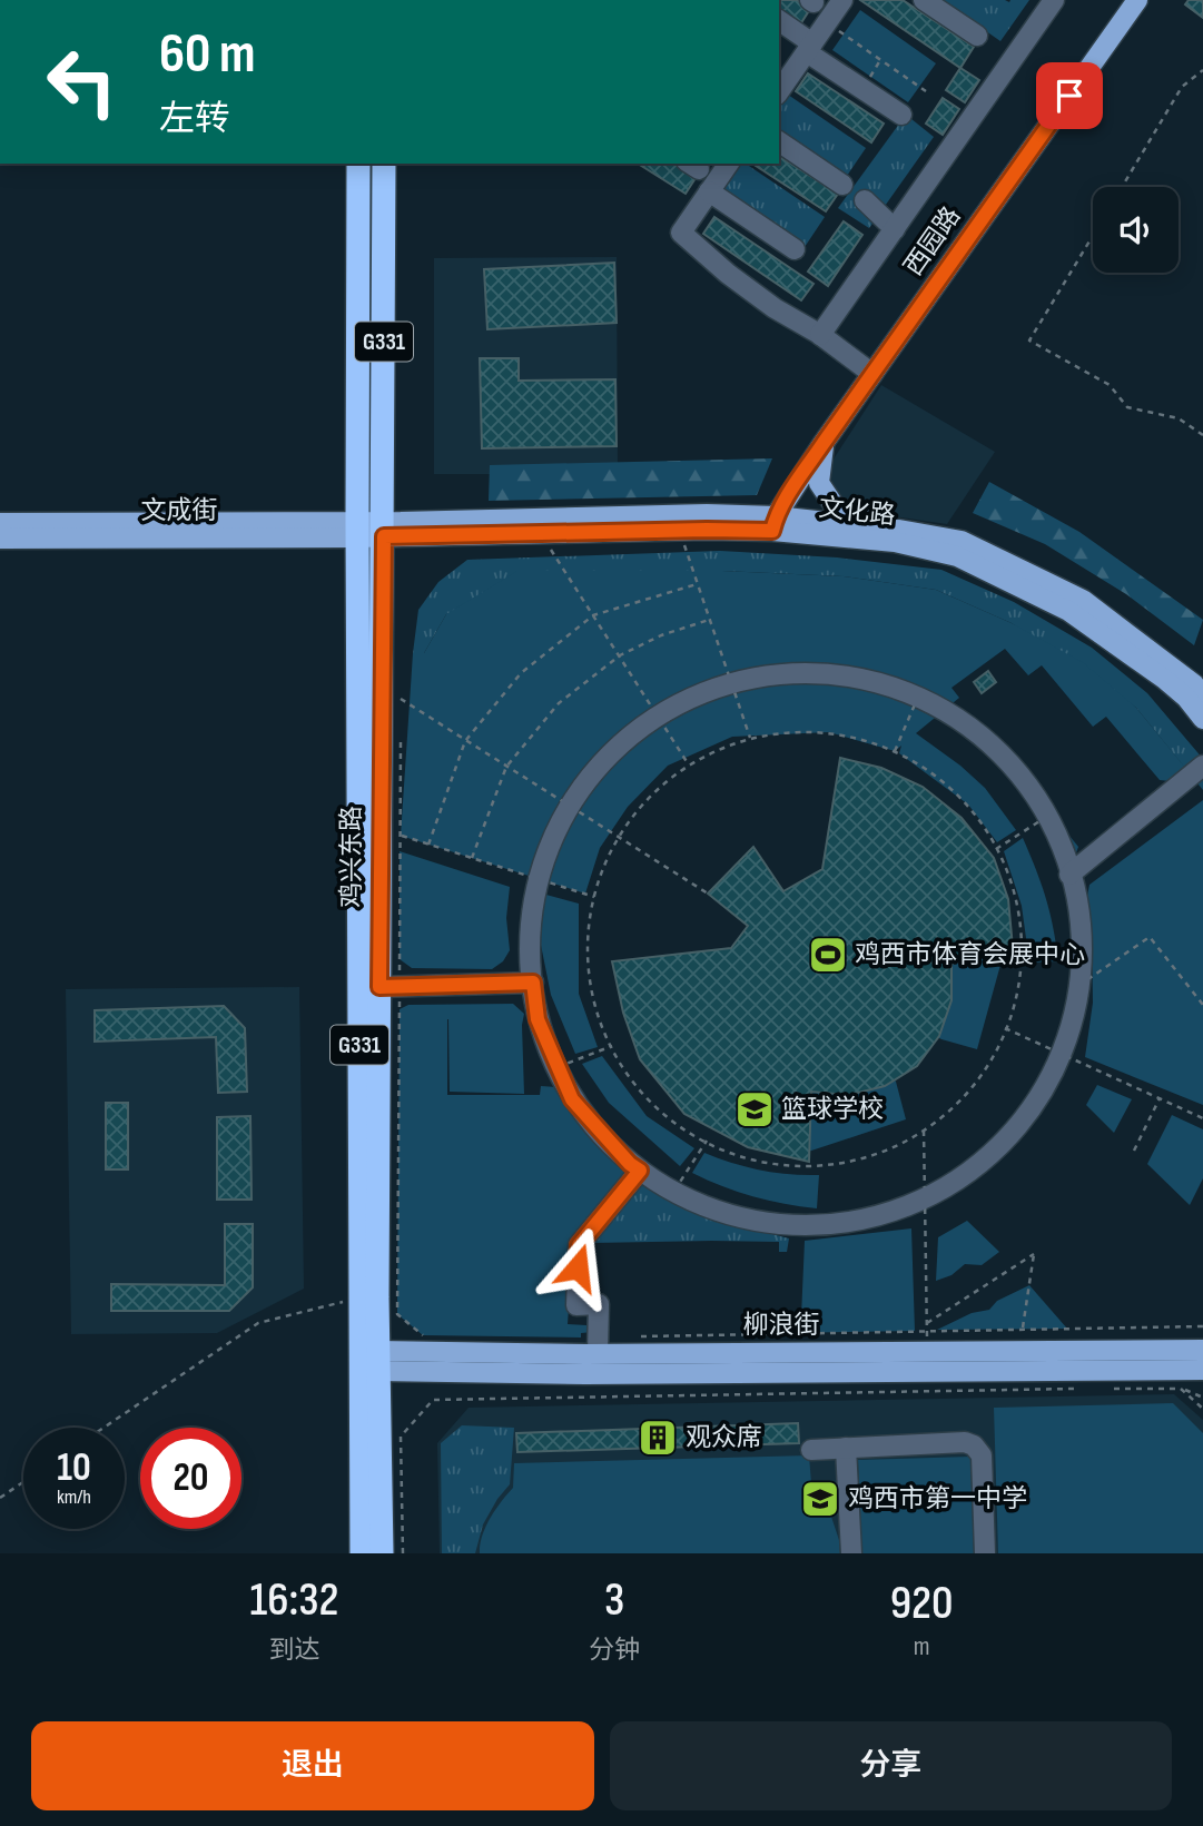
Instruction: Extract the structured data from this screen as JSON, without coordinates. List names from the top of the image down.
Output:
{
  "streets": {
    "highway": ["G331", "鸡兴东路"],
    "main road": [
      "西园路",
      "文成街",
      "文化路",
      "柳浪街"
    ]
  },
  "crossings": [
    ["西园路", "文化路"],
    ["文成街", "文化路"],
    ["文成街", "鸡兴东路"],
    ["文化路", "鸡兴东路"],
    ["鸡兴东路", "柳浪街"]
  ],
  "places": {
    "sports": ["鸡西市体育会展中心"],
    "school or university": ["篮球学校", "鸡西市第一中学"],
    "building": ["观众席"]
  },
  "page": {
    "turn": ["60 m", "左转"],
    "speed": "10 km/h",
    "limit": "20",
    "eta": [
      "16:32",
      "到达",
      "3",
      "分钟",
      "920",
      "m"
    ],
    "buttons": ["退出", "分享"]
  }
}
